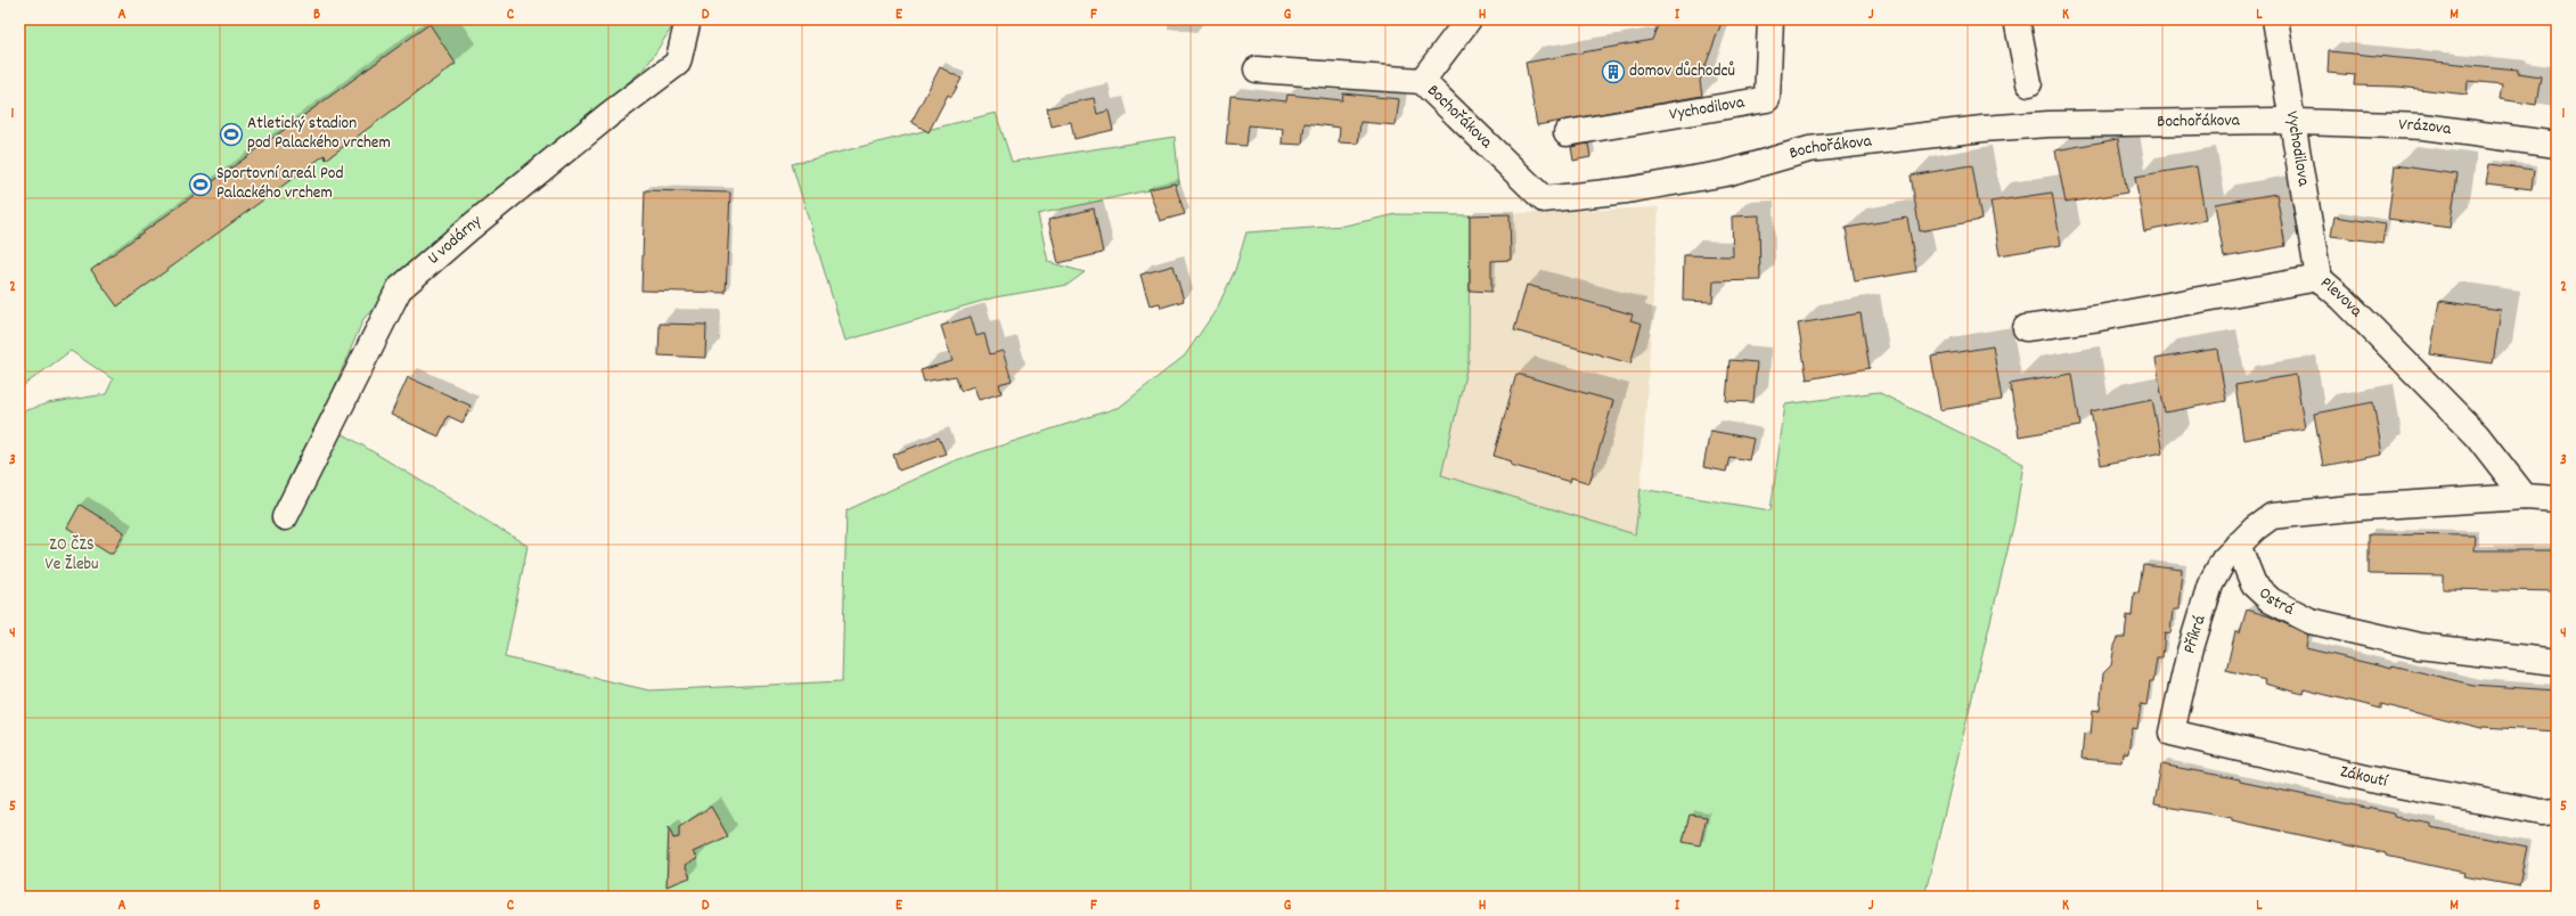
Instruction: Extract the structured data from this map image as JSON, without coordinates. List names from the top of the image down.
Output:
{
  "streets": {
    "street": [
      "Vychodilova",
      "Bochořákova",
      "Vrázova",
      "U vodárny",
      "Plevova",
      "Ostrá",
      "Příkrá",
      "Zákoutí"
    ]
  },
  "crossings": [
    ["Vychodilova", "Bochořákova"],
    ["Vychodilova", "Vrázova"],
    ["Vychodilova", "Plevova"],
    ["Bochořákova", "Vrázova"],
    ["Ostrá", "Příkrá"],
    ["Příkrá", "Zákoutí"]
  ],
  "parks": ["ZO ČZS Ve Žlebu"],
  "places": {
    "building": ["domov důchodců"],
    "sports": ["Atletický stadion pod Palackého vrchem", "Sportovní areál Pod Palackého vrchem"]
  },
  "grid": {
    "columns": [
      "A",
      "B",
      "C",
      "D",
      "E",
      "F",
      "G",
      "H",
      "I",
      "J",
      "K",
      "L",
      "M"
    ],
    "rows": [
      "1",
      "2",
      "3",
      "4",
      "5"
    ]
  }
}
